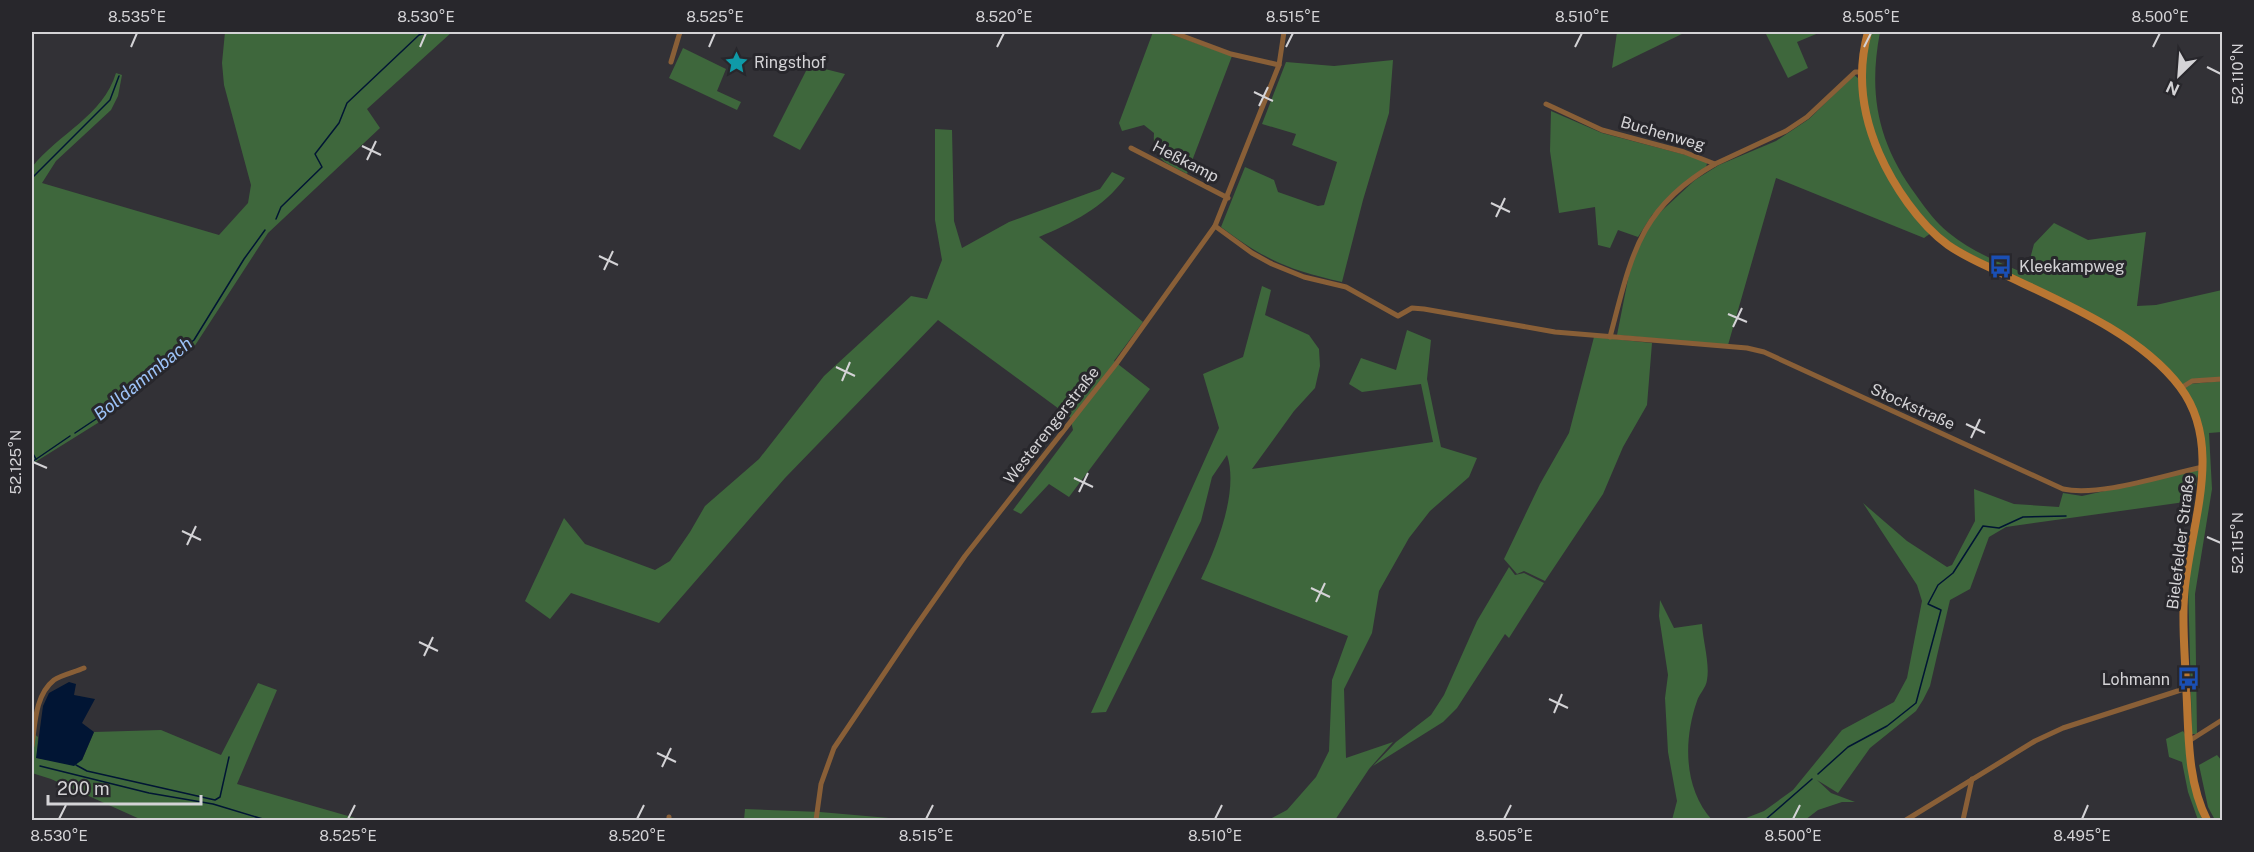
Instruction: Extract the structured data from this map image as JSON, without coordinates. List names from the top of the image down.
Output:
{
  "streets": {
    "main road": ["Bielefelder Straße"],
    "street": [
      "Buchenweg",
      "Heßkamp",
      "Stockstraße",
      "Westerengerstraße"
    ]
  },
  "crossings": [
    ["Buchenweg", "Stockstraße"],
    ["Buchenweg", "Bielefelder Straße"],
    ["Heßkamp", "Westerengerstraße"],
    ["Stockstraße", "Westerengerstraße"],
    ["Stockstraße", "Bielefelder Straße"]
  ],
  "water": ["Bolldammbach"],
  "places": {
    "place": ["Ringsthof"],
    "bus stop": ["Kleekampweg", "Lohmann"]
  },
  "scale_bar": "200 m",
  "north": "bottom left",
  "coordinates": [
    "8.535°E",
    "8.530°E",
    "8.525°E",
    "8.520°E",
    "8.515°E",
    "8.510°E",
    "8.505°E",
    "8.500°E",
    "52.110°N",
    "52.125°N",
    "52.115°N",
    "8.495°E"
  ]
}
